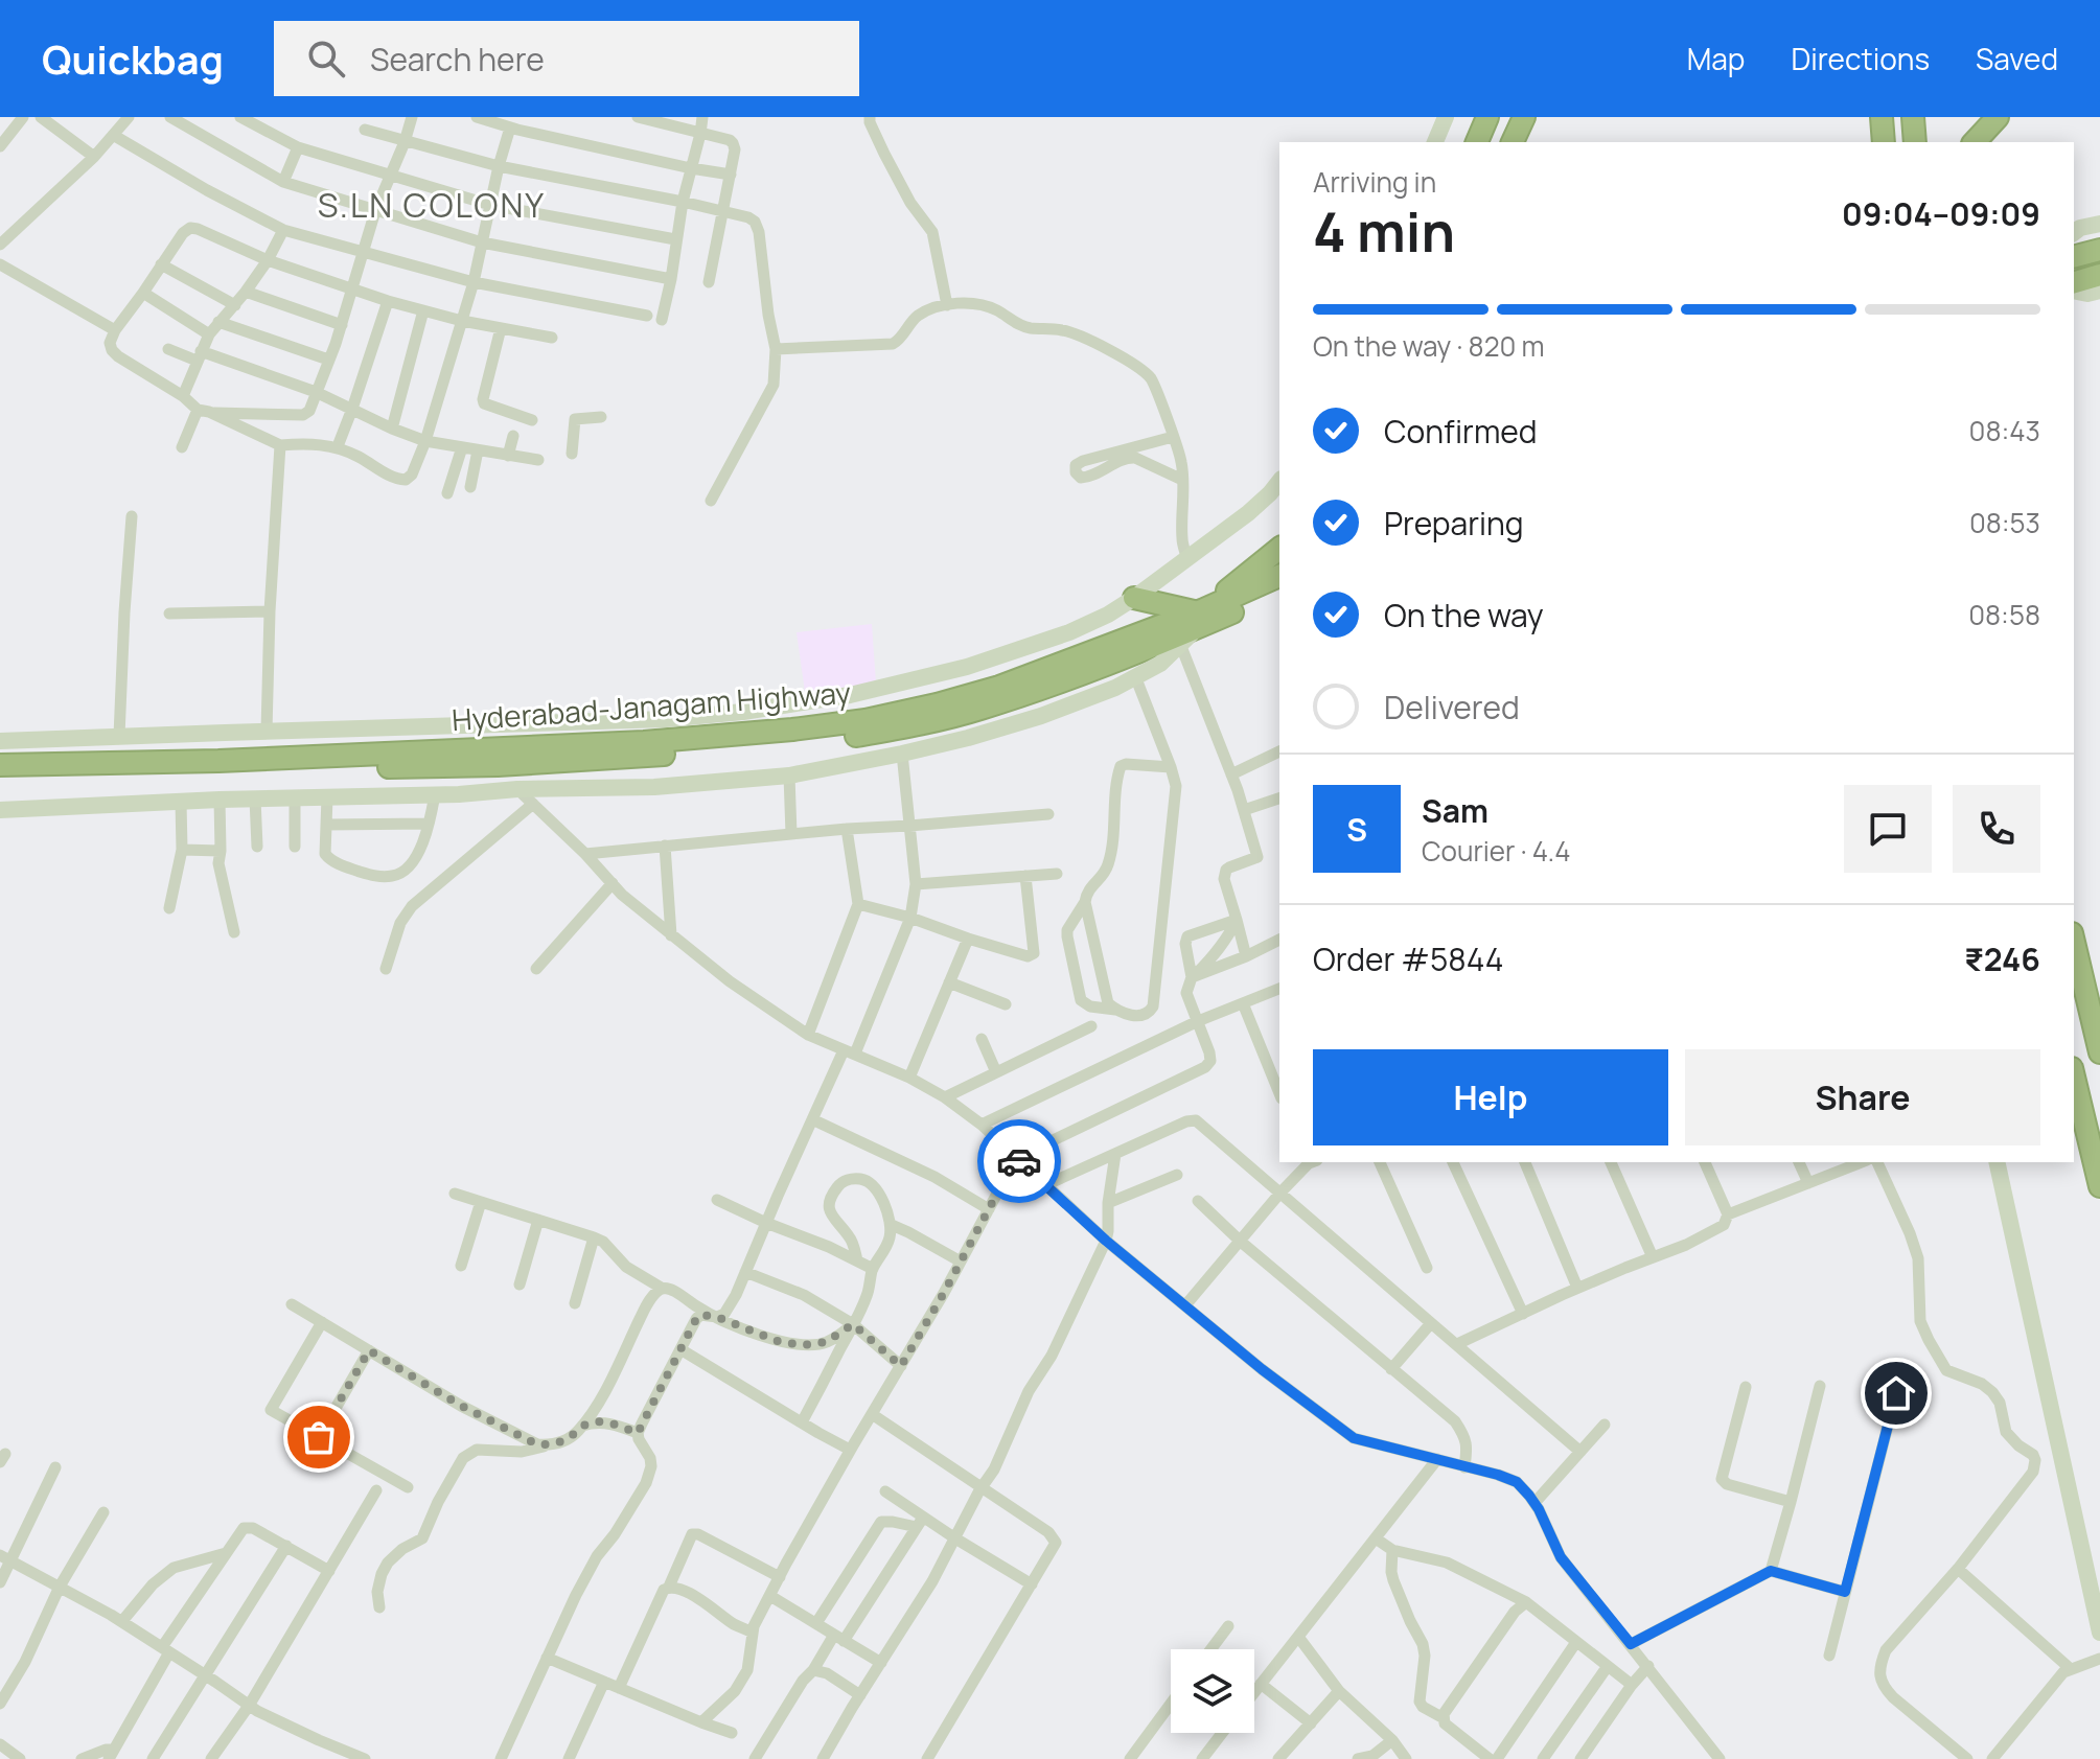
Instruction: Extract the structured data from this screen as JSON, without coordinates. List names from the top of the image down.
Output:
{
  "streets": {
    "highway": ["Hyderabad-Janagam Highway"]
  },
  "districts": ["S.LN COLONY"],
  "page": {
    "header": "Quickbag",
    "search": "Search here",
    "nav": ["Map", "Directions", "Saved"],
    "heading": ["4 min", "Arriving in", "09:04–09:09"],
    "panel": [
      "Sam",
      "Courier · 4.4",
      "Order #5844",
      "₹246"
    ],
    "bar": "On the way · 820 m",
    "list": [
      ["Confirmed", "08:43"],
      ["Preparing", "08:53"],
      ["On the way", "08:58"],
      "Delivered"
    ],
    "round": "S",
    "buttons": ["Help", "Share"]
  }
}
